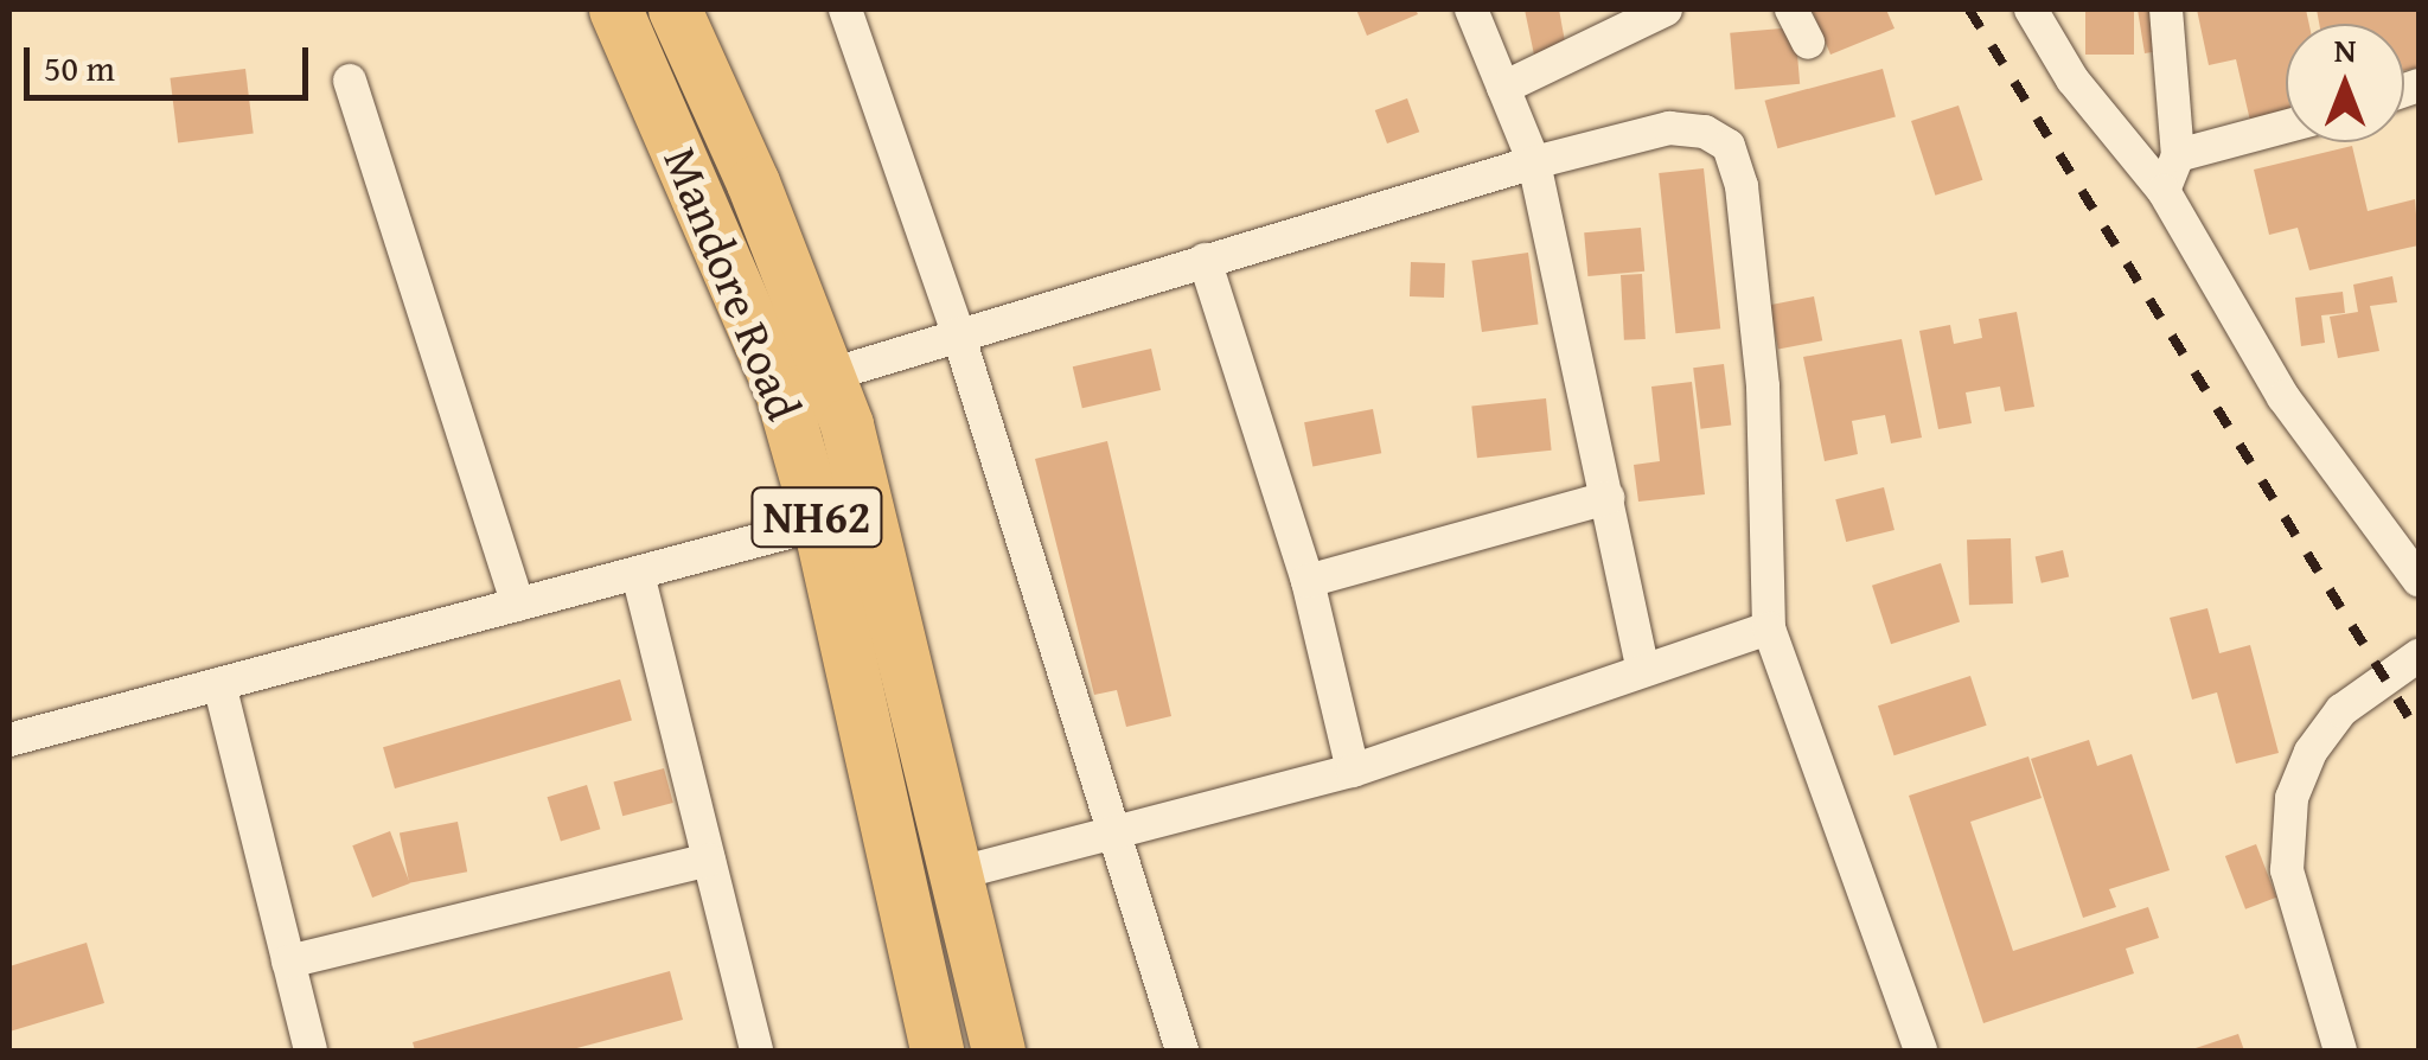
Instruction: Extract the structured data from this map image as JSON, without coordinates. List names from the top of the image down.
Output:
{
  "streets": {
    "highway": ["Mandore Road", "NH62"]
  },
  "scale_bar": "50 m",
  "north": "top"
}
